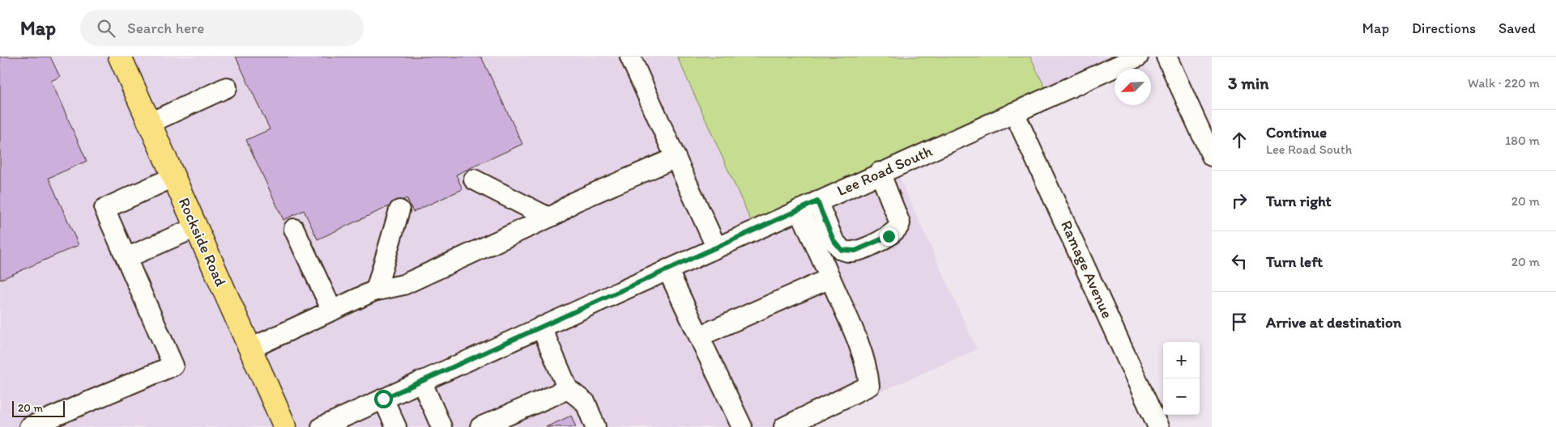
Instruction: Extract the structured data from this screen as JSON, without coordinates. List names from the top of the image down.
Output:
{
  "streets": {
    "main road": ["Rockside Road"],
    "street": ["Lee Road South", "Ramage Avenue"]
  },
  "crossings": [
    ["Lee Road South", "Ramage Avenue"]
  ],
  "scale_bar": "20 m",
  "north": "bottom left",
  "page": {
    "header": "Map",
    "search": "Search here",
    "nav": ["Map", "Directions", "Saved"],
    "heading": ["3 min", "Walk · 220 m"],
    "list": [
      ["Continue", "Lee Road South", "180 m"],
      ["Turn right", "20 m"],
      ["Turn left", "20 m"],
      "Arrive at destination"
    ],
    "map_buttons": ["+", "−"],
    "scale": "20 m"
  }
}
